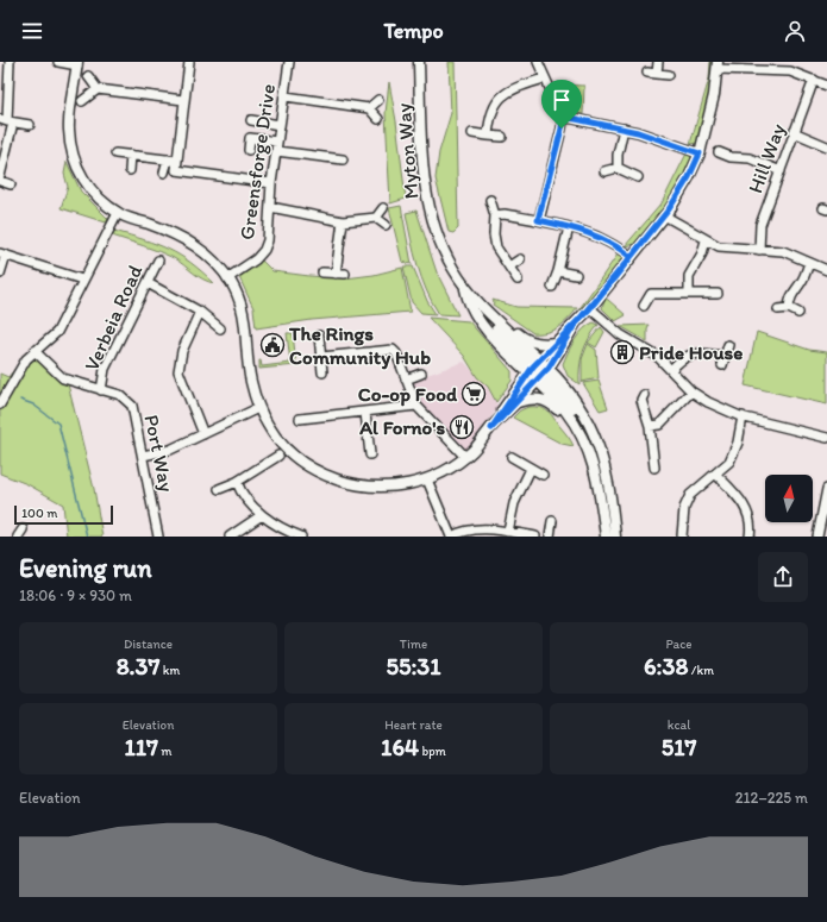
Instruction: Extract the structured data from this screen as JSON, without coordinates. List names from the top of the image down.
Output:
{
  "streets": {
    "street": [
      "Myton Way",
      "Hill Way",
      "Greensforge Drive",
      "Verbeia Road",
      "Port Way"
    ]
  },
  "crossings": [
    ["Verbeia Road", "Port Way"]
  ],
  "places": {
    "public building": ["The Rings Community Hub"],
    "building": ["Pride House"],
    "supermarket": ["Co-op Food"],
    "restaurant": ["Al Forno's"]
  },
  "scale_bar": "100 m",
  "north": "top",
  "page": {
    "header": "Tempo",
    "scale": "100 m",
    "heading": ["Evening run", "18:06 · 9 × 930 m"],
    "stats": [
      ["Distance", "8.37 km"],
      ["Time", "55:31"],
      ["Pace", "6:38 /km"],
      ["Elevation", "117 m"],
      ["Heart rate", "164 bpm"],
      ["kcal", "517"]
    ],
    "chart": ["Elevation", "212–225 m"]
  }
}
